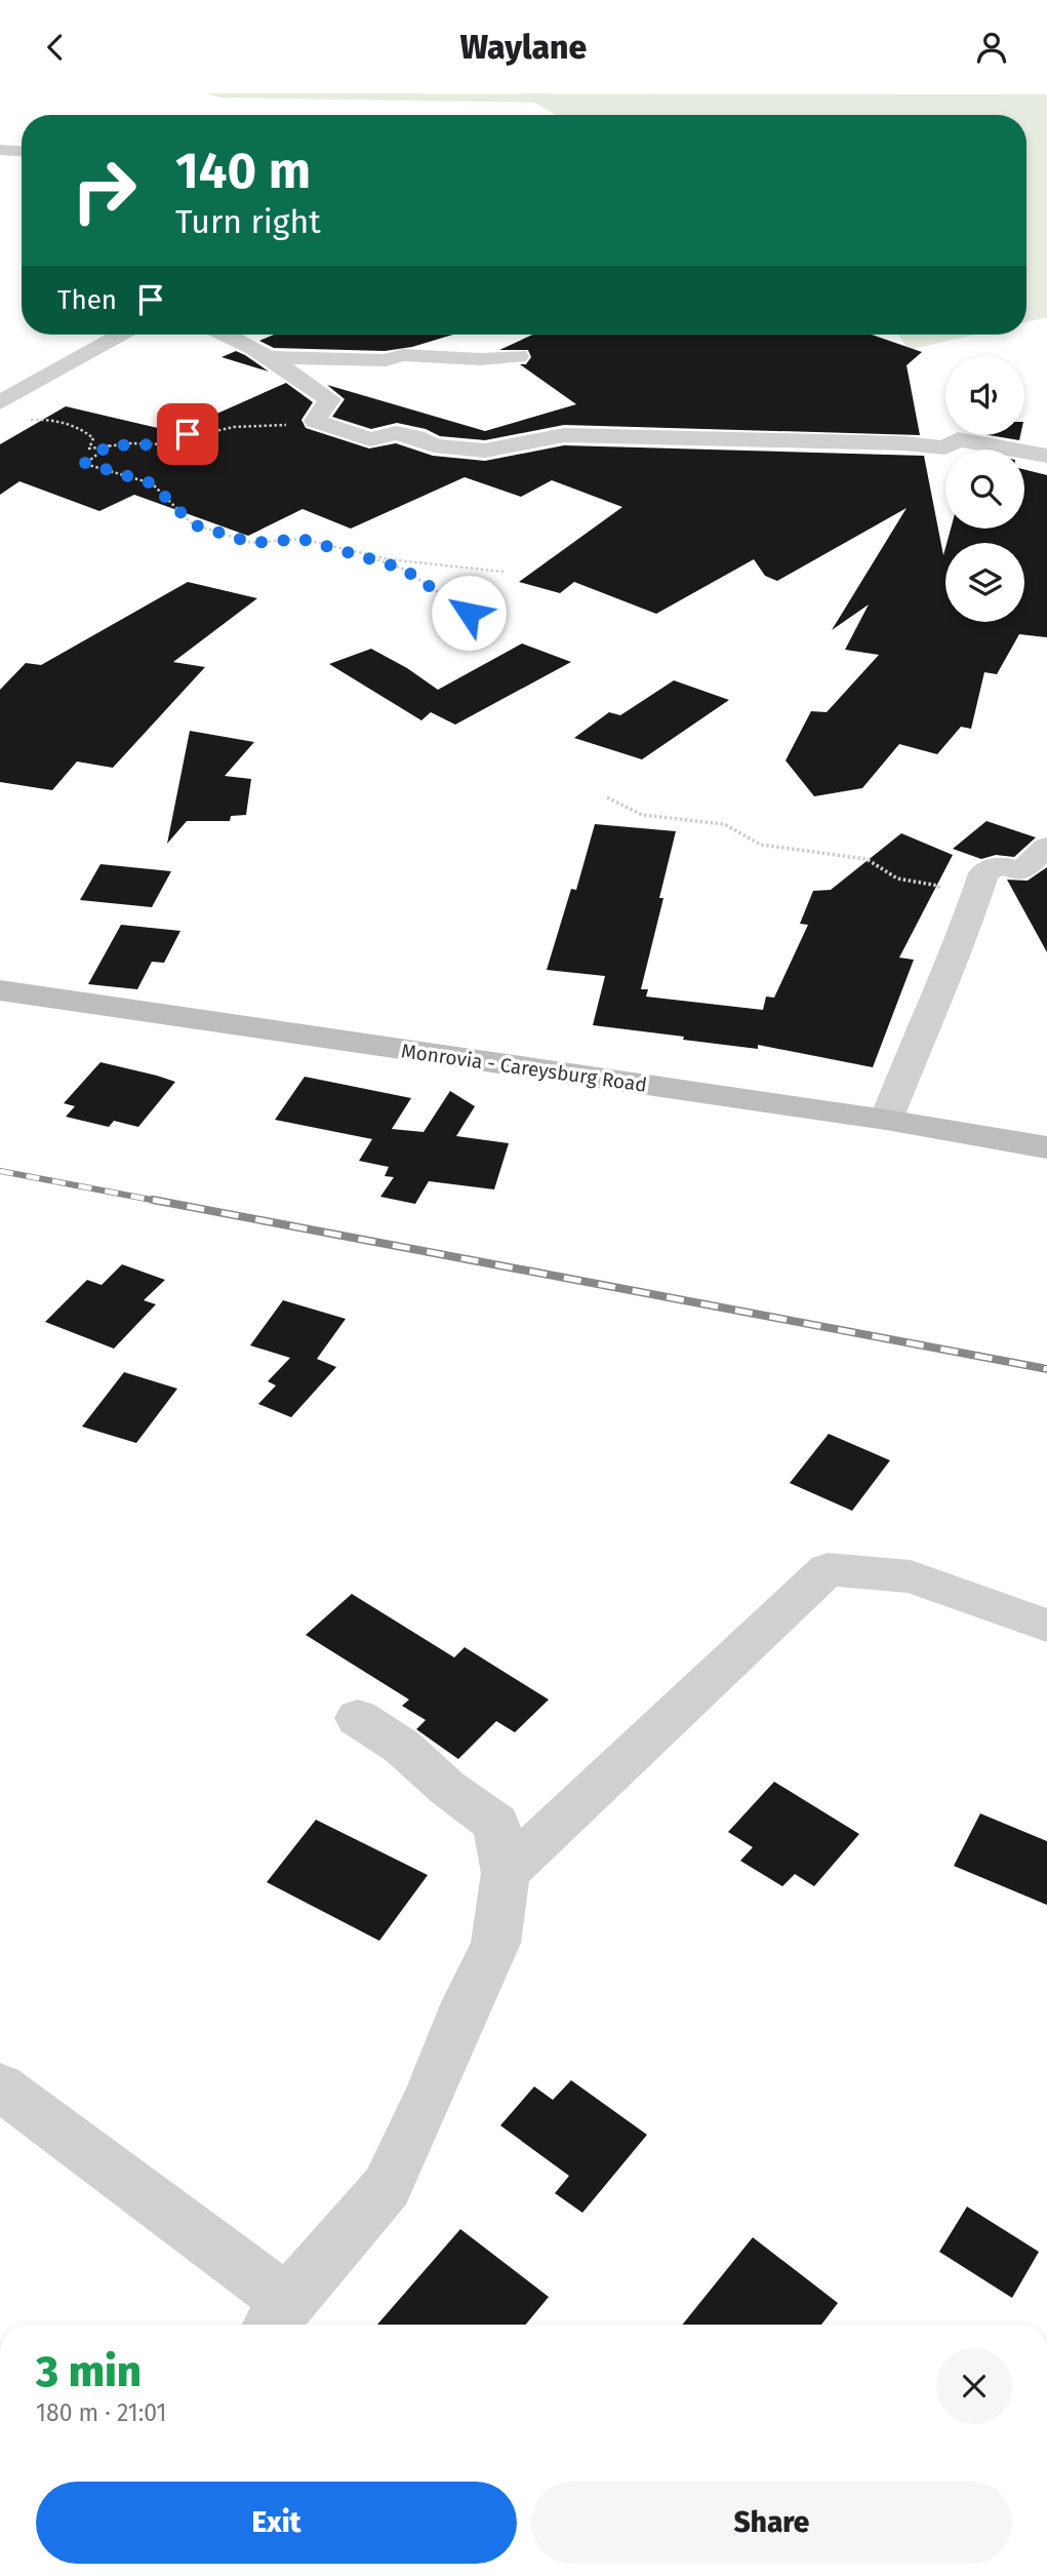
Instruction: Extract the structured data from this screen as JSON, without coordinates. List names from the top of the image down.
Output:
{
  "streets": {
    "main road": ["Monrovia - Careysburg Road"]
  },
  "page": {
    "header": "Waylane",
    "turn": ["140 m", "Turn right"],
    "then": "Then",
    "heading": ["3 min", "180 m · 21:01"],
    "buttons": ["Exit", "Share"]
  }
}
